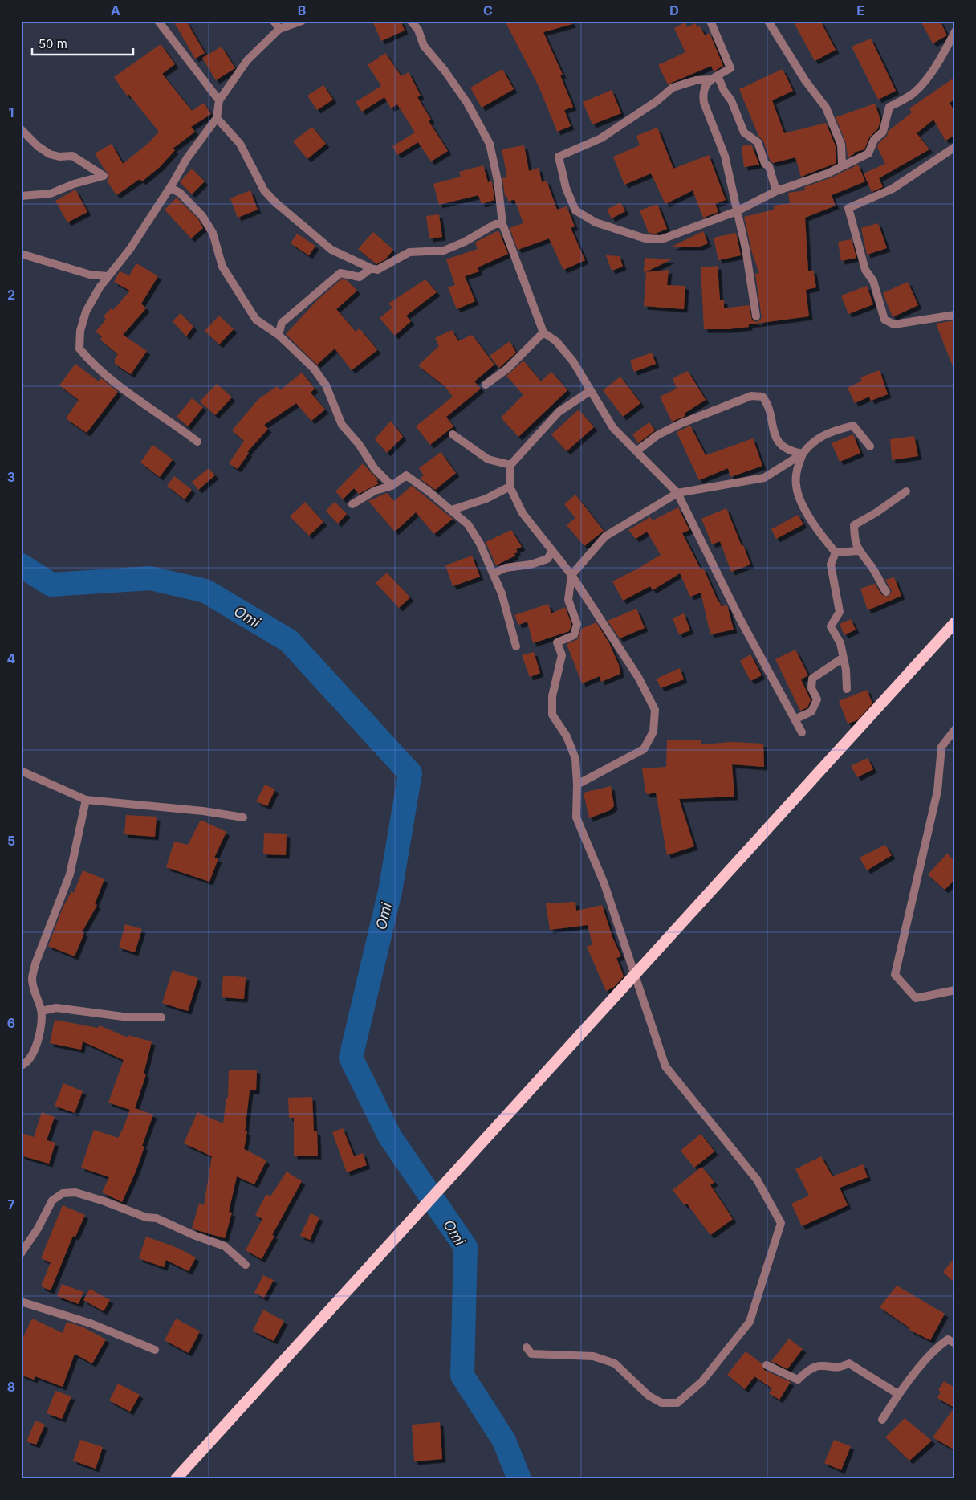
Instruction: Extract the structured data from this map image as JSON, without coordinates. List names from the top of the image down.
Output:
{
  "water": ["Omi"],
  "scale_bar": "50 m",
  "grid": {
    "columns": [
      "A",
      "B",
      "C",
      "D",
      "E"
    ],
    "rows": [
      "1",
      "2",
      "3",
      "4",
      "5",
      "6",
      "7",
      "8"
    ]
  }
}
